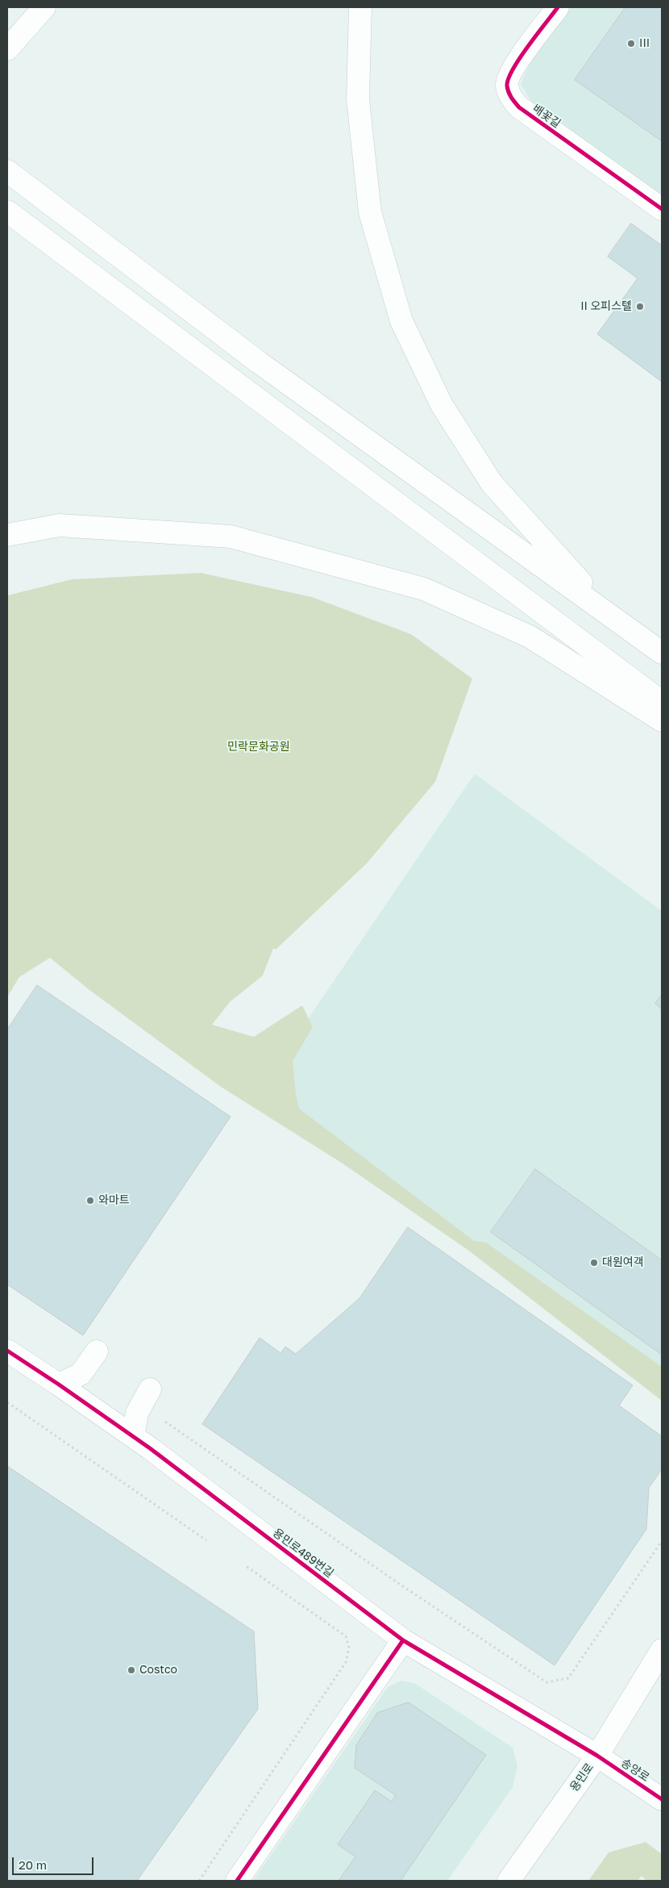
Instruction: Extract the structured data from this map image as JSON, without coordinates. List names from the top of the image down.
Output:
{
  "streets": {
    "main road": [
      "배꽃길",
      "용민로489번길",
      "송양로",
      "용민로"
    ]
  },
  "crossings": [
    ["용민로489번길", "송양로"],
    ["용민로489번길", "용민로"],
    ["송양로", "용민로"]
  ],
  "parks": ["민락문화공원"],
  "places": [
    "III",
    "II 오피스텔",
    "와마트",
    "대원여객",
    "Costco"
  ],
  "scale_bar": "20 m"
}
